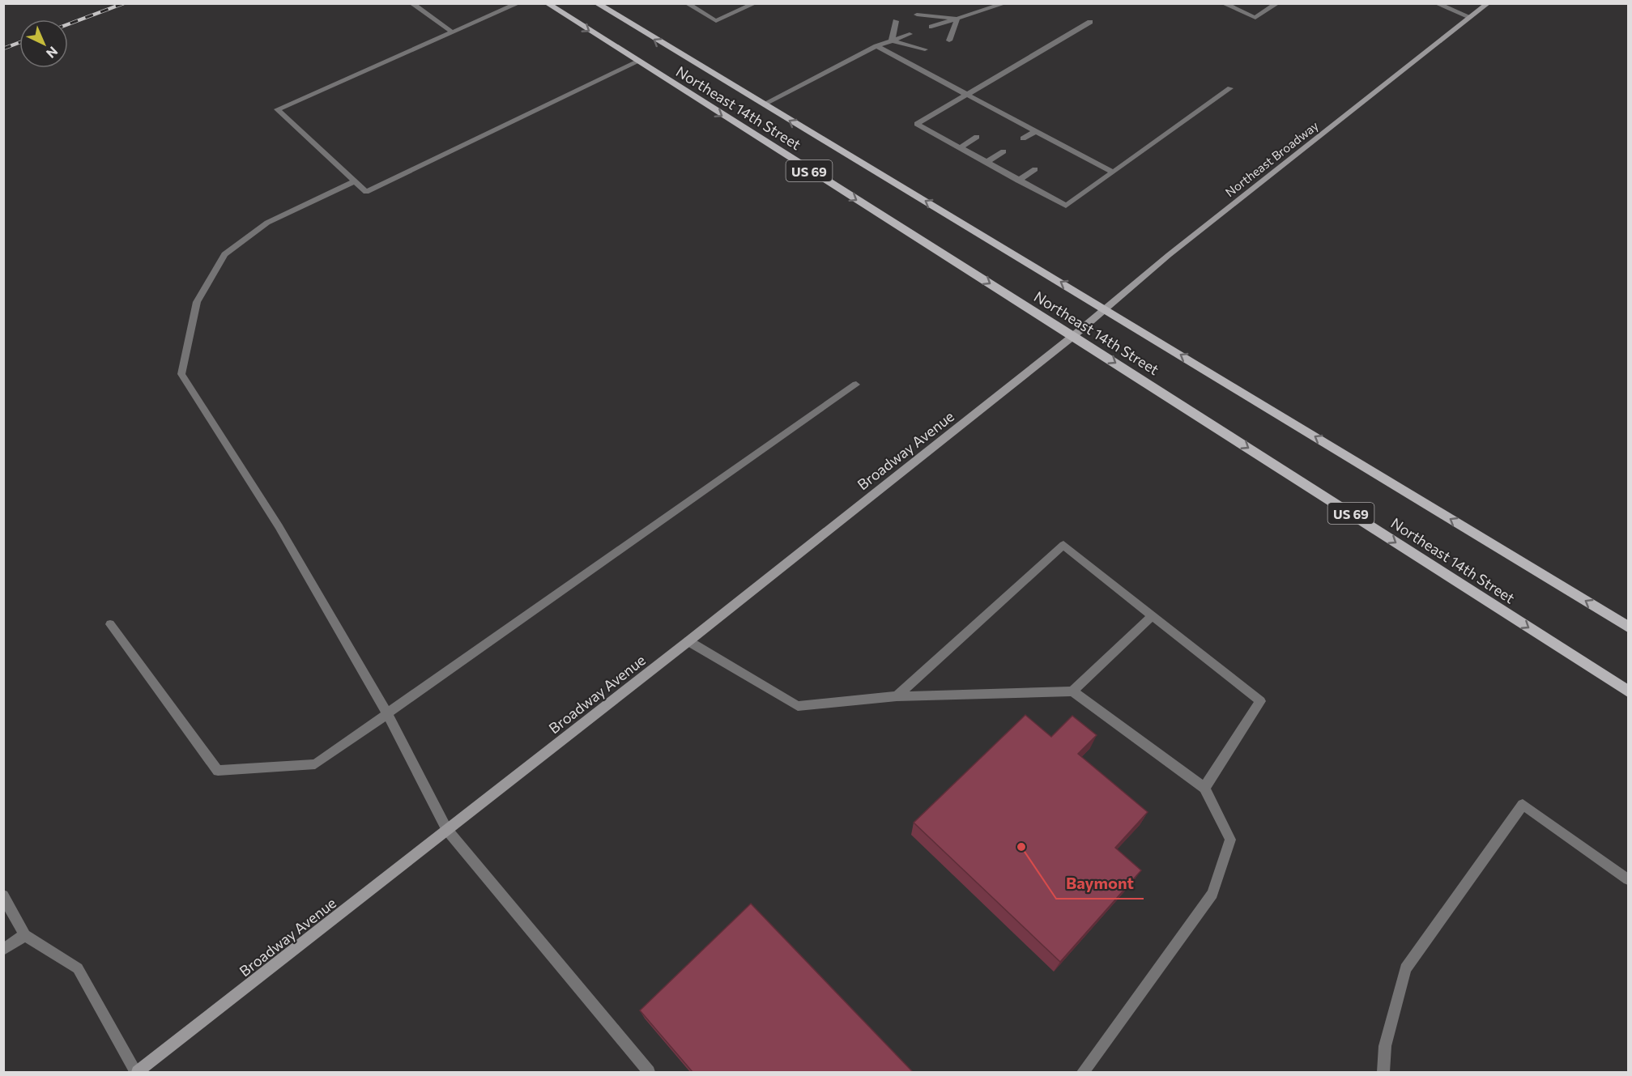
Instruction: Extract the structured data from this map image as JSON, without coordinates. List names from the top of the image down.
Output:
{
  "streets": {
    "main road": [
      "Northeast 14th Street",
      "Northeast Broadway",
      "US 69",
      "Broadway Avenue"
    ]
  },
  "crossings": [
    ["Northeast 14th Street", "Northeast Broadway"],
    ["Northeast 14th Street", "Broadway Avenue"],
    ["Northeast Broadway", "Broadway Avenue"]
  ],
  "places": ["Baymont"],
  "north": "bottom right"
}
